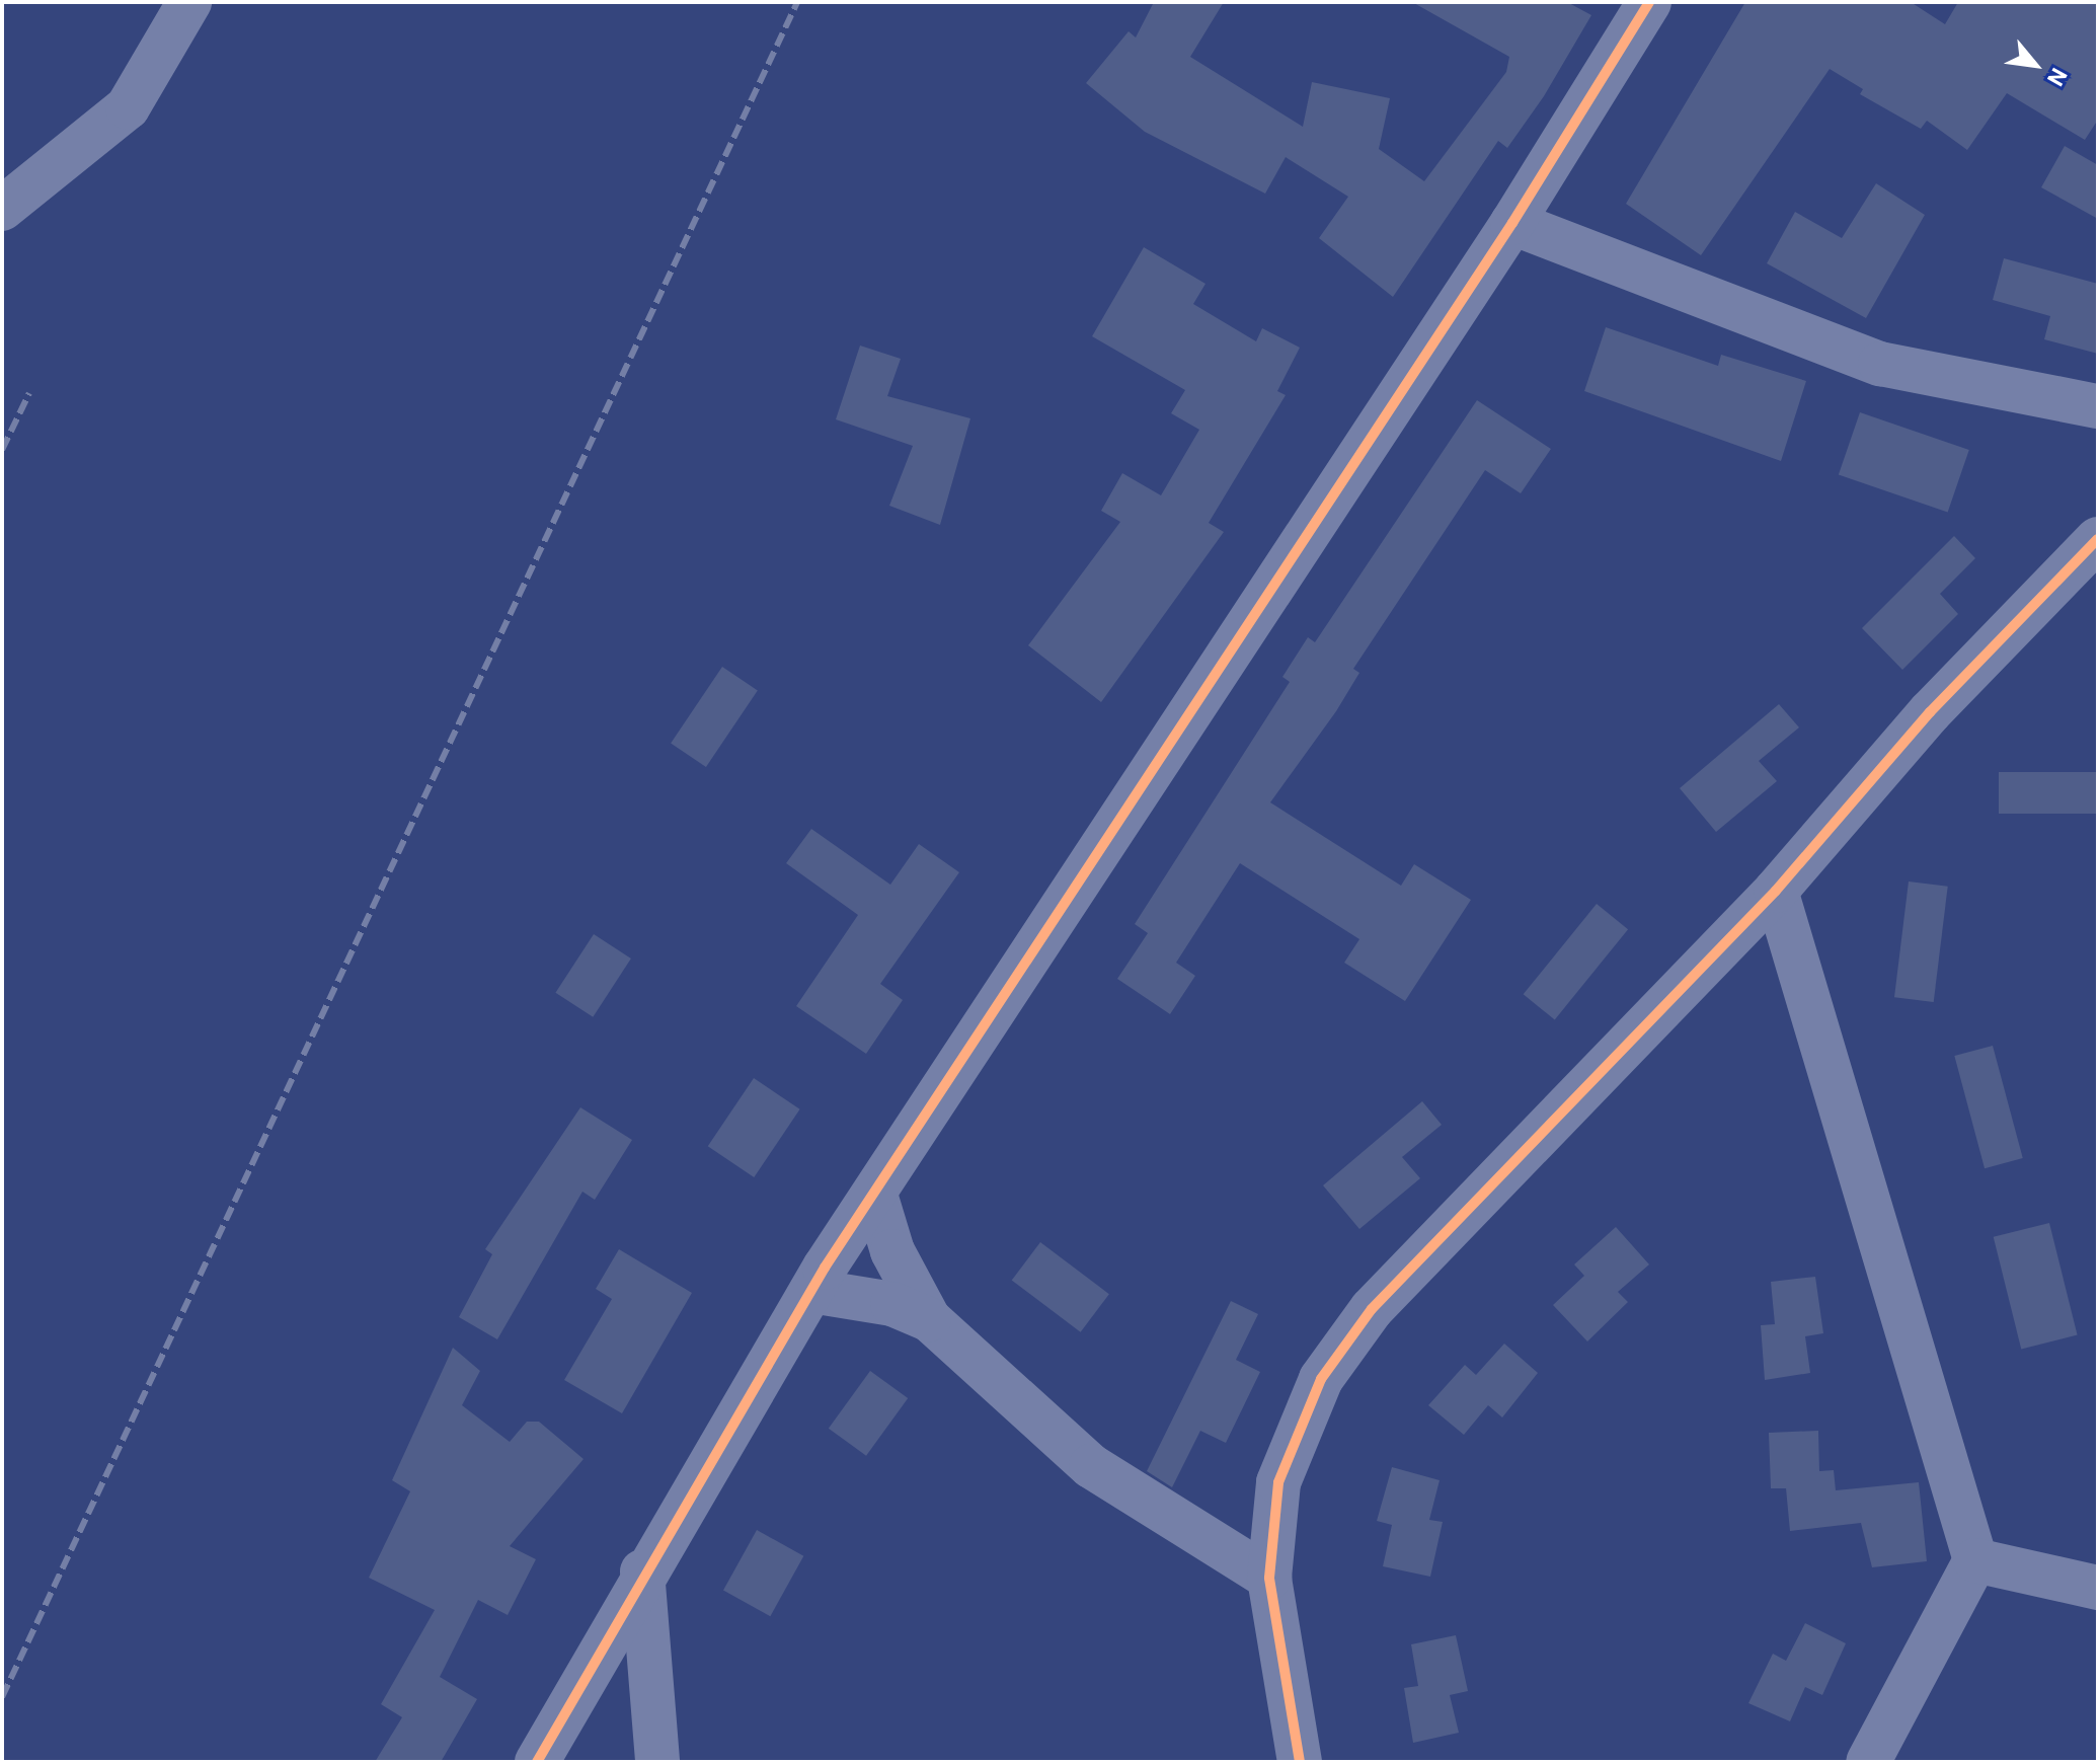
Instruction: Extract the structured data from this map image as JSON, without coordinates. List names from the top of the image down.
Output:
{
  "north": "bottom right"
}
